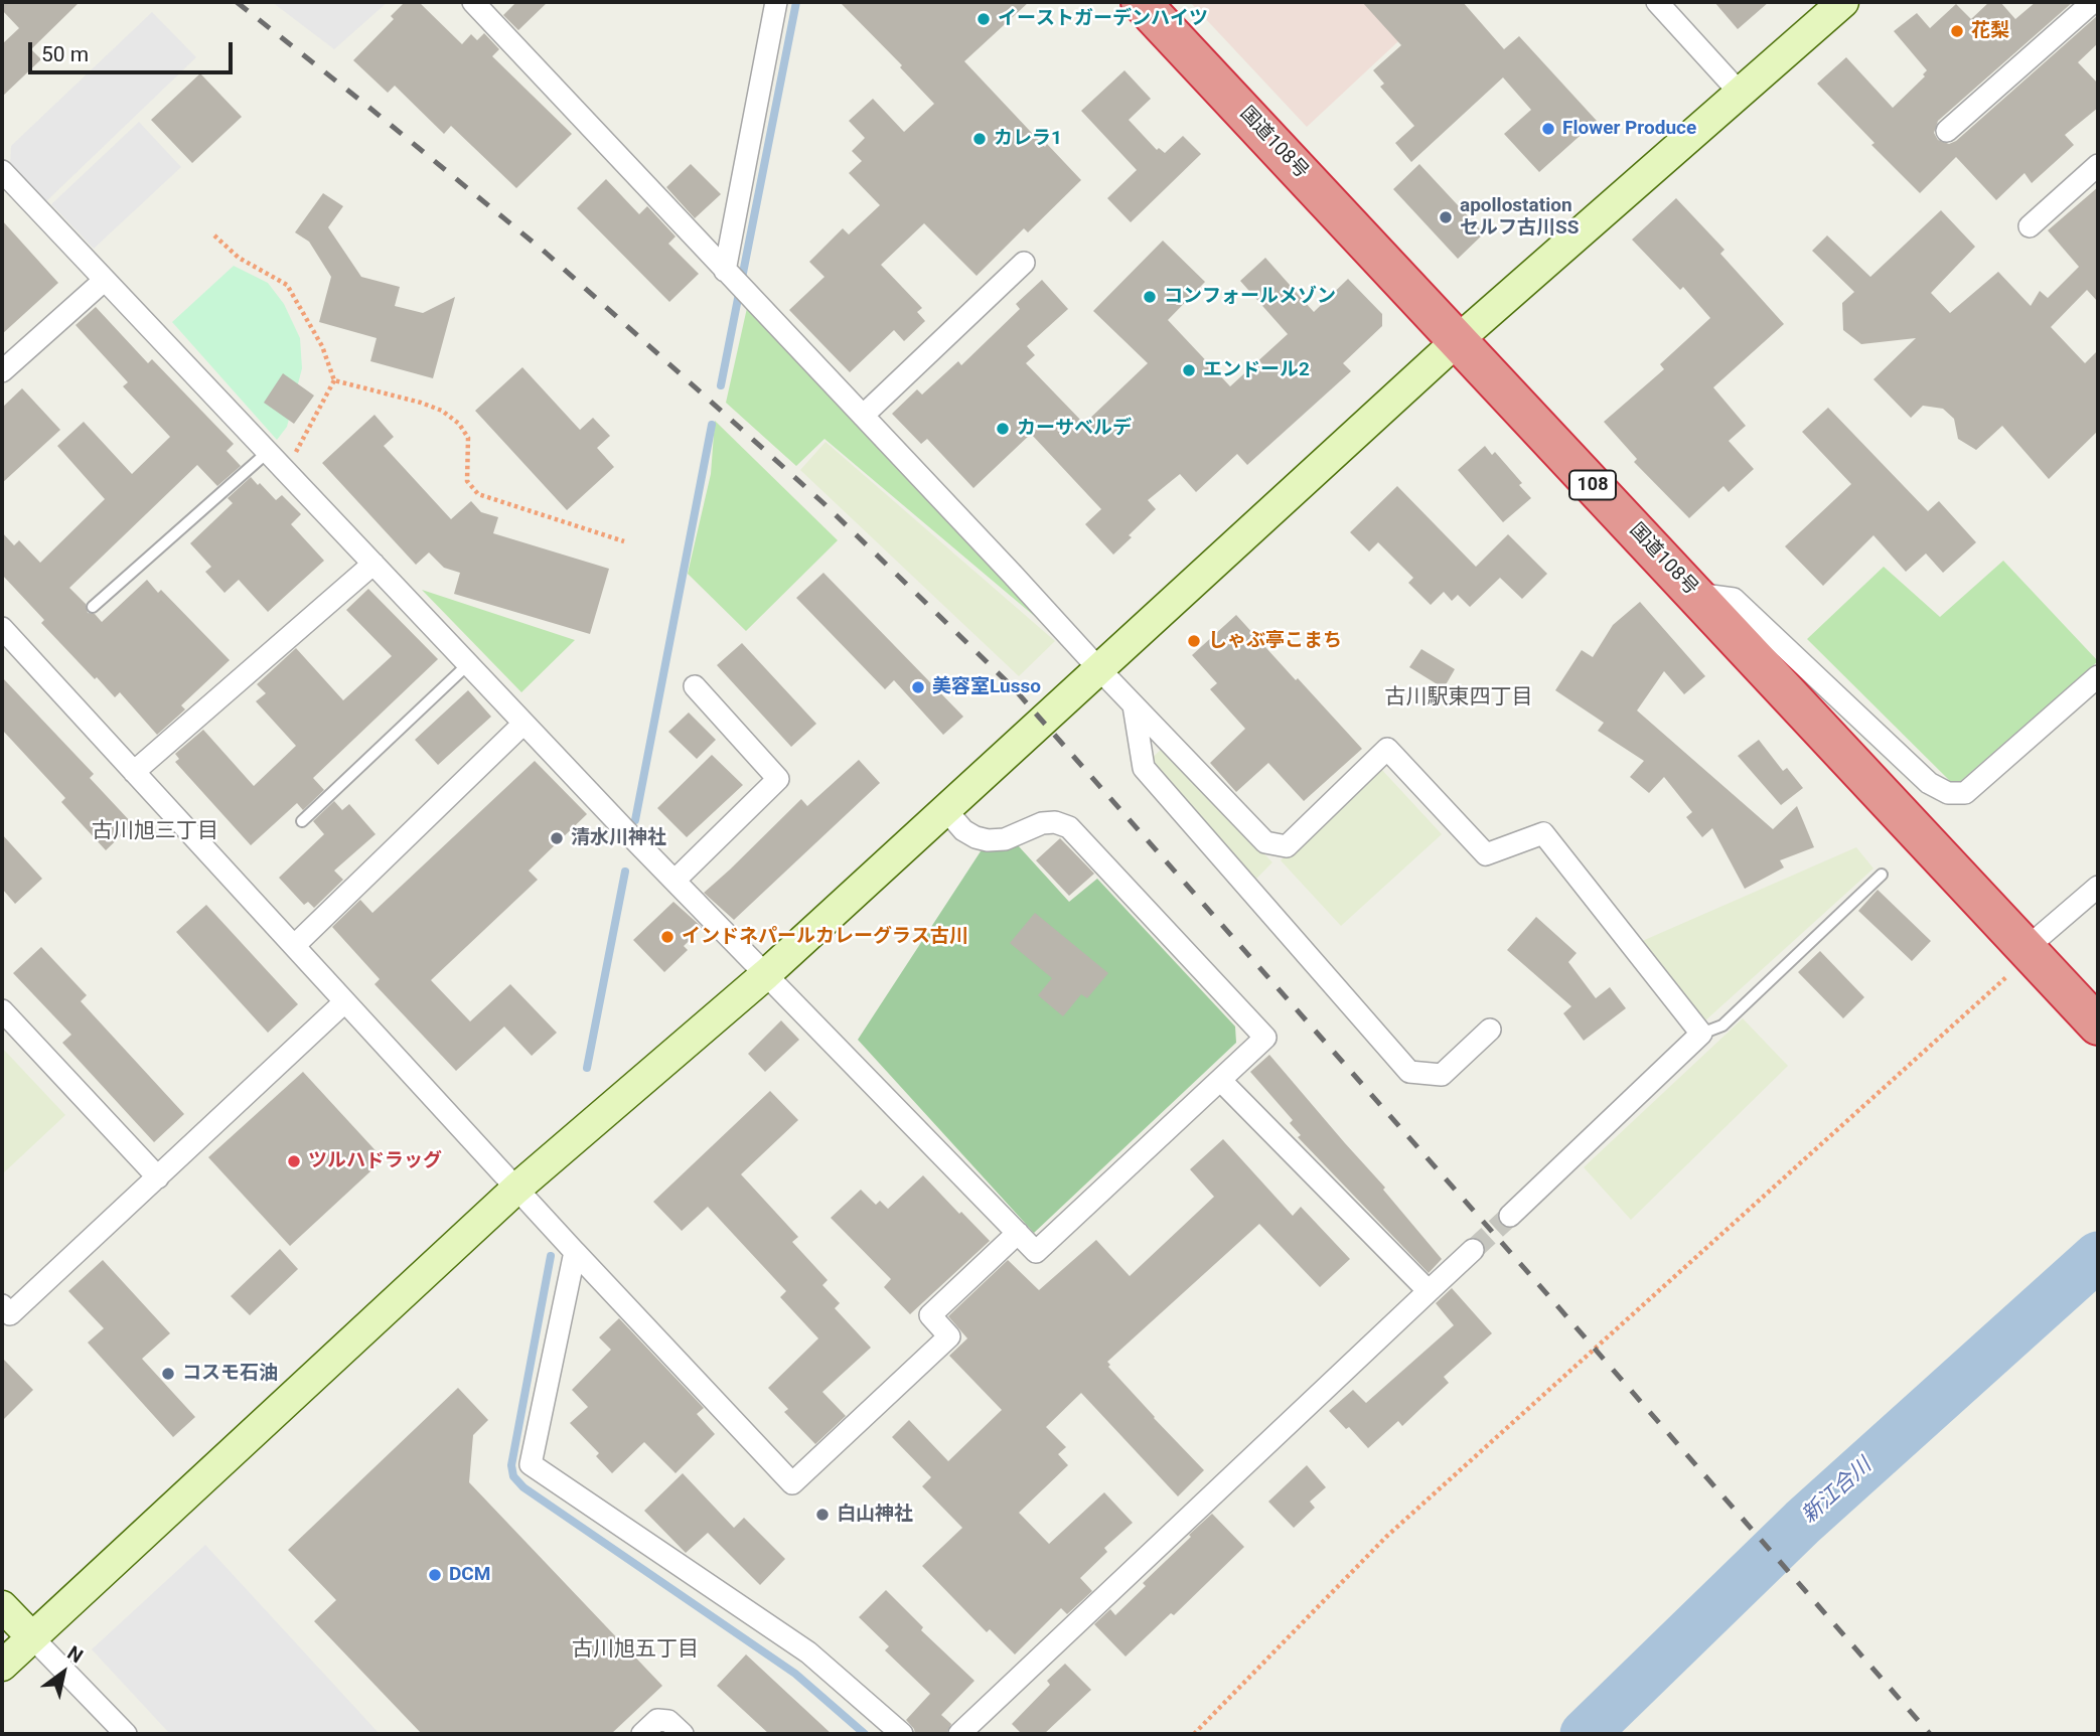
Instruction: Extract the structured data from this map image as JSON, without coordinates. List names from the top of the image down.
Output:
{
  "streets": {
    "highway": ["国道108号", "108"]
  },
  "districts": ["古川駅東四丁目", "古川旭三丁目", "古川旭五丁目"],
  "water": ["新江合川"],
  "places": [
    "イーストガーデンハイツ",
    "花梨",
    "Flower Produce",
    "カレラ1",
    "apollostation セルフ古川SS",
    "コンフォールメゾン",
    "エンドール2",
    "カーサベルデ",
    "しゃぶ亭こまち",
    "美容室Lusso",
    "清水川神社",
    "インドネパールカレーグラス古川",
    "ツルハドラッグ",
    "コスモ石油",
    "白山神社",
    "DCM"
  ],
  "scale_bar": "50 m",
  "north": "top right"
}
